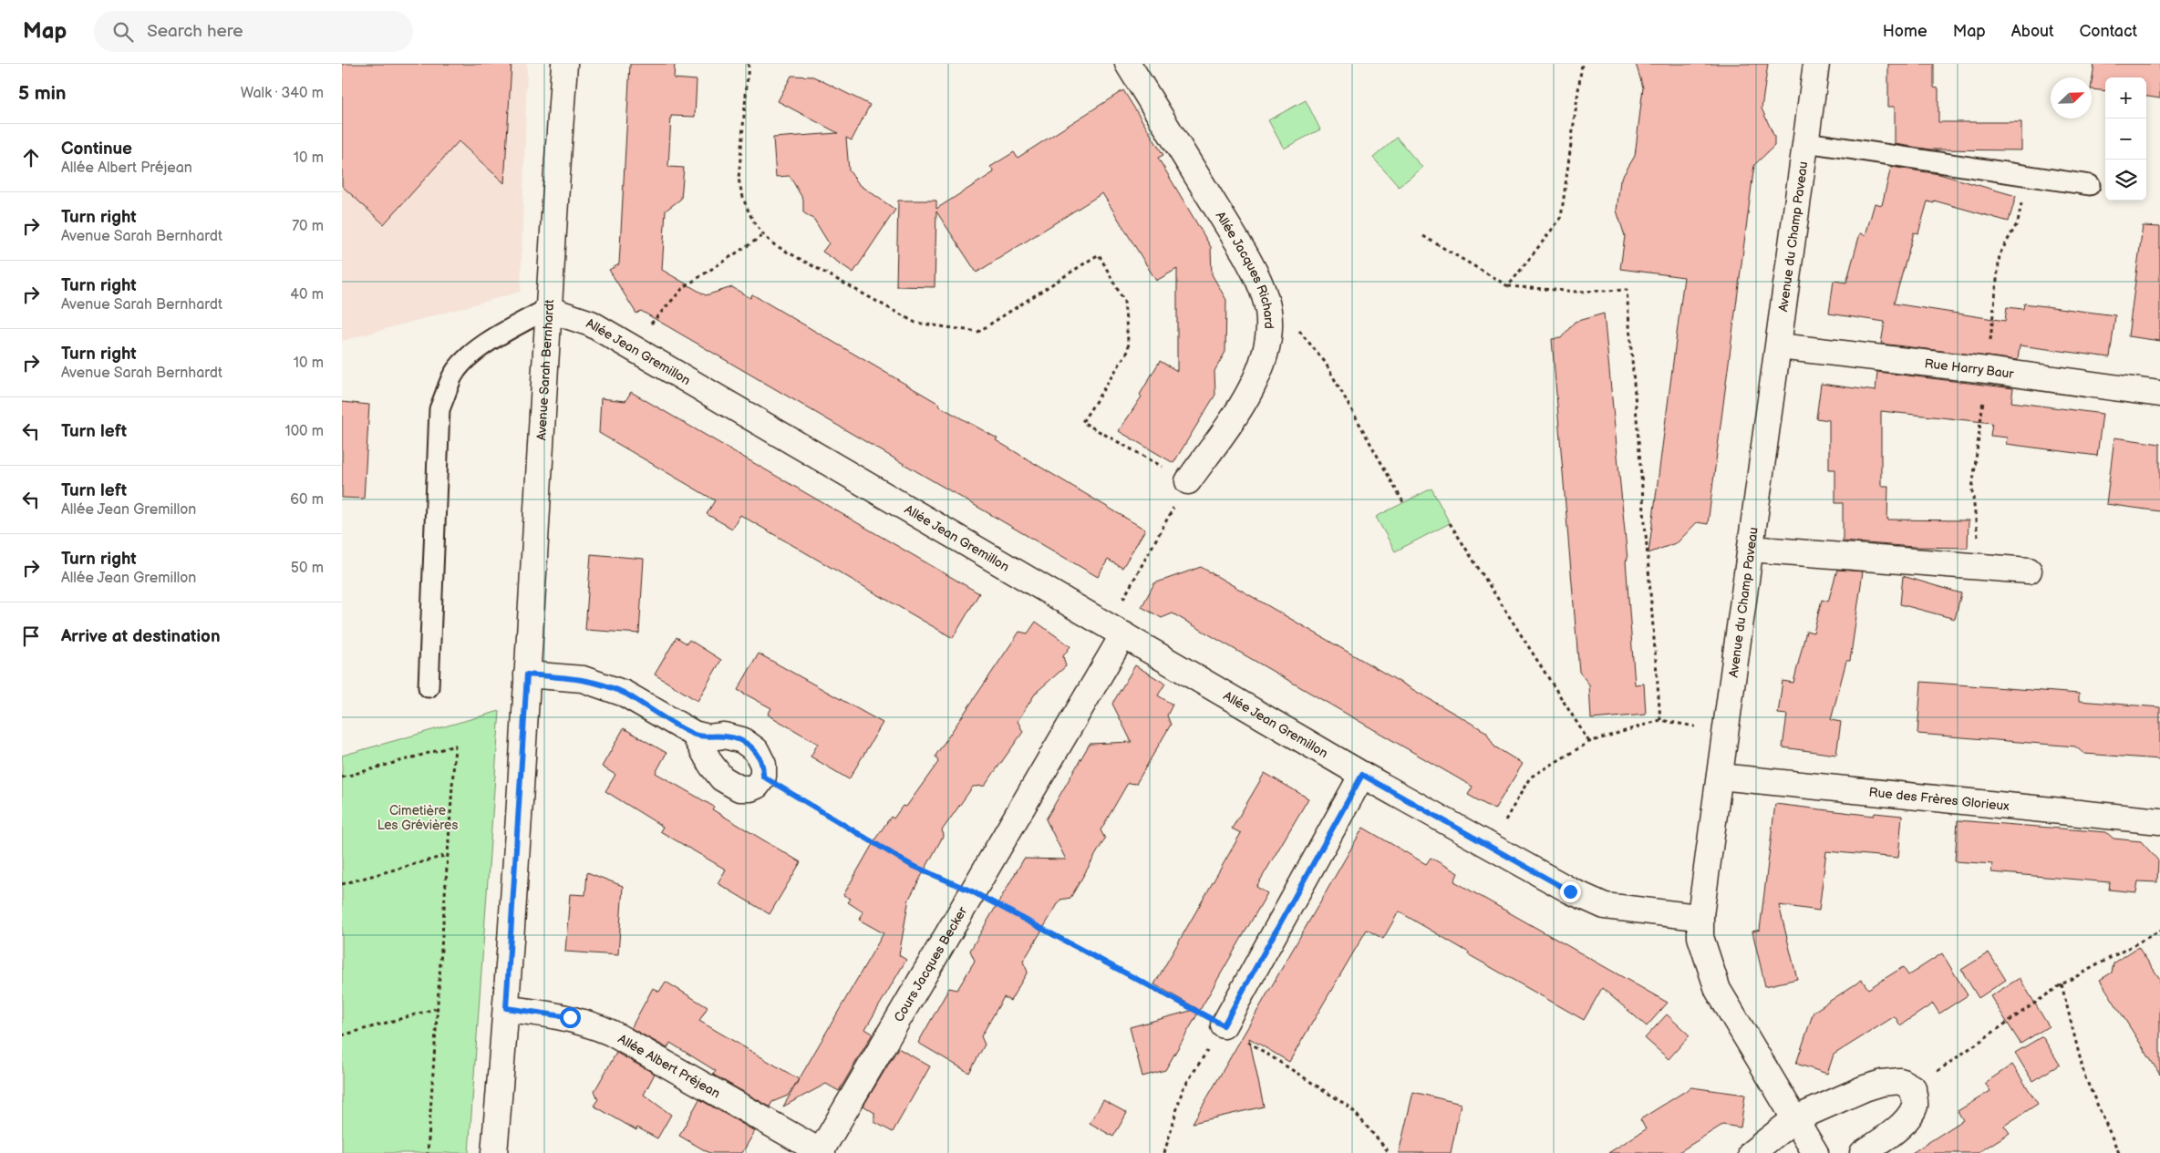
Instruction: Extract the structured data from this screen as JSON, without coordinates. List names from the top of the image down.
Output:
{
  "streets": {
    "street": [
      "Avenue du Champ Paveau",
      "Allée Jacques Richard",
      "Allée Jean Gremillon",
      "Rue Harry Baur",
      "Avenue Sarah Bernhardt",
      "Rue des Frères Glorieux",
      "Cours Jacques Becker",
      "Allée Albert Préjean"
    ]
  },
  "crossings": [
    ["Avenue du Champ Paveau", "Allée Jean Gremillon"],
    ["Avenue du Champ Paveau", "Rue Harry Baur"],
    ["Avenue du Champ Paveau", "Rue des Frères Glorieux"],
    ["Allée Jean Gremillon", "Avenue Sarah Bernhardt"],
    ["Allée Jean Gremillon", "Cours Jacques Becker"],
    ["Avenue Sarah Bernhardt", "Allée Albert Préjean"],
    ["Cours Jacques Becker", "Allée Albert Préjean"]
  ],
  "parks": ["Cimetière Les Grévières"],
  "north": "top right",
  "page": {
    "header": "Map",
    "search": "Search here",
    "nav": [
      "Home",
      "Map",
      "About",
      "Contact"
    ],
    "heading": ["5 min", "Walk · 340 m"],
    "map_buttons": ["+", "−"],
    "list": [
      ["Continue", "Allée Albert Préjean", "10 m"],
      ["Turn right", "Avenue Sarah Bernhardt", "70 m"],
      ["Turn right", "Avenue Sarah Bernhardt", "40 m"],
      ["Turn right", "Avenue Sarah Bernhardt", "10 m"],
      ["Turn left", "100 m"],
      ["Turn left", "Allée Jean Gremillon", "60 m"],
      ["Turn right", "Allée Jean Gremillon", "50 m"],
      "Arrive at destination"
    ]
  }
}
